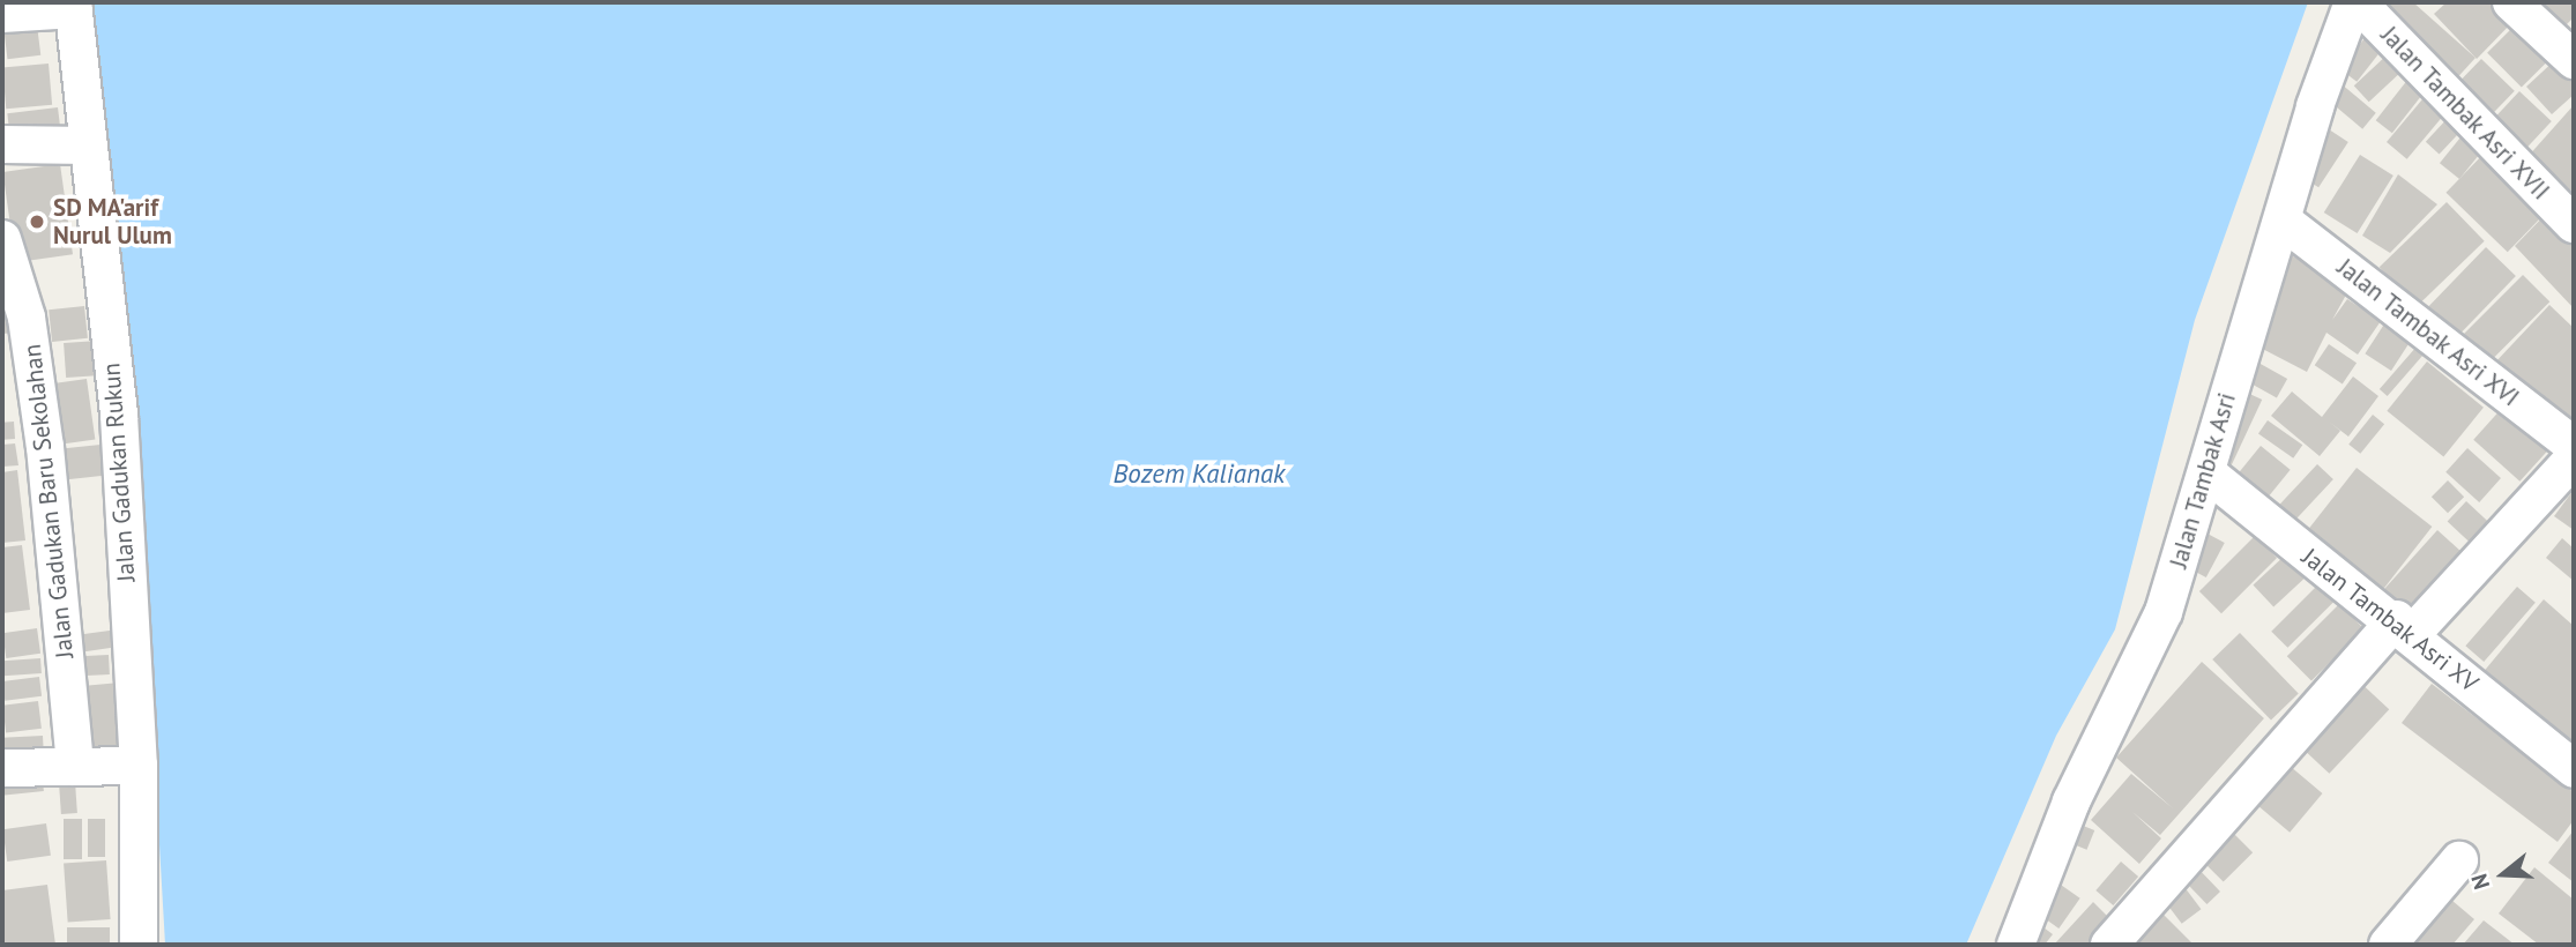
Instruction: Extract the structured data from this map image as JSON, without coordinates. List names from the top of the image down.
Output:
{
  "streets": {
    "street": [
      "Jalan Tambak Asri XVII",
      "Jalan Tambak Asri XVI",
      "Jalan Gadukan Rukun",
      "Jalan Tambak Asri",
      "Jalan Gadukan Baru Sekolahan",
      "Jalan Tambak Asri XV"
    ]
  },
  "crossings": [
    ["Jalan Tambak Asri XVII", "Jalan Tambak Asri"],
    ["Jalan Tambak Asri XVI", "Jalan Tambak Asri"],
    ["Jalan Tambak Asri", "Jalan Tambak Asri XV"]
  ],
  "water": ["Bozem Kalianak"],
  "places": ["SD MA'arif Nurul Ulum"],
  "north": "left"
}
